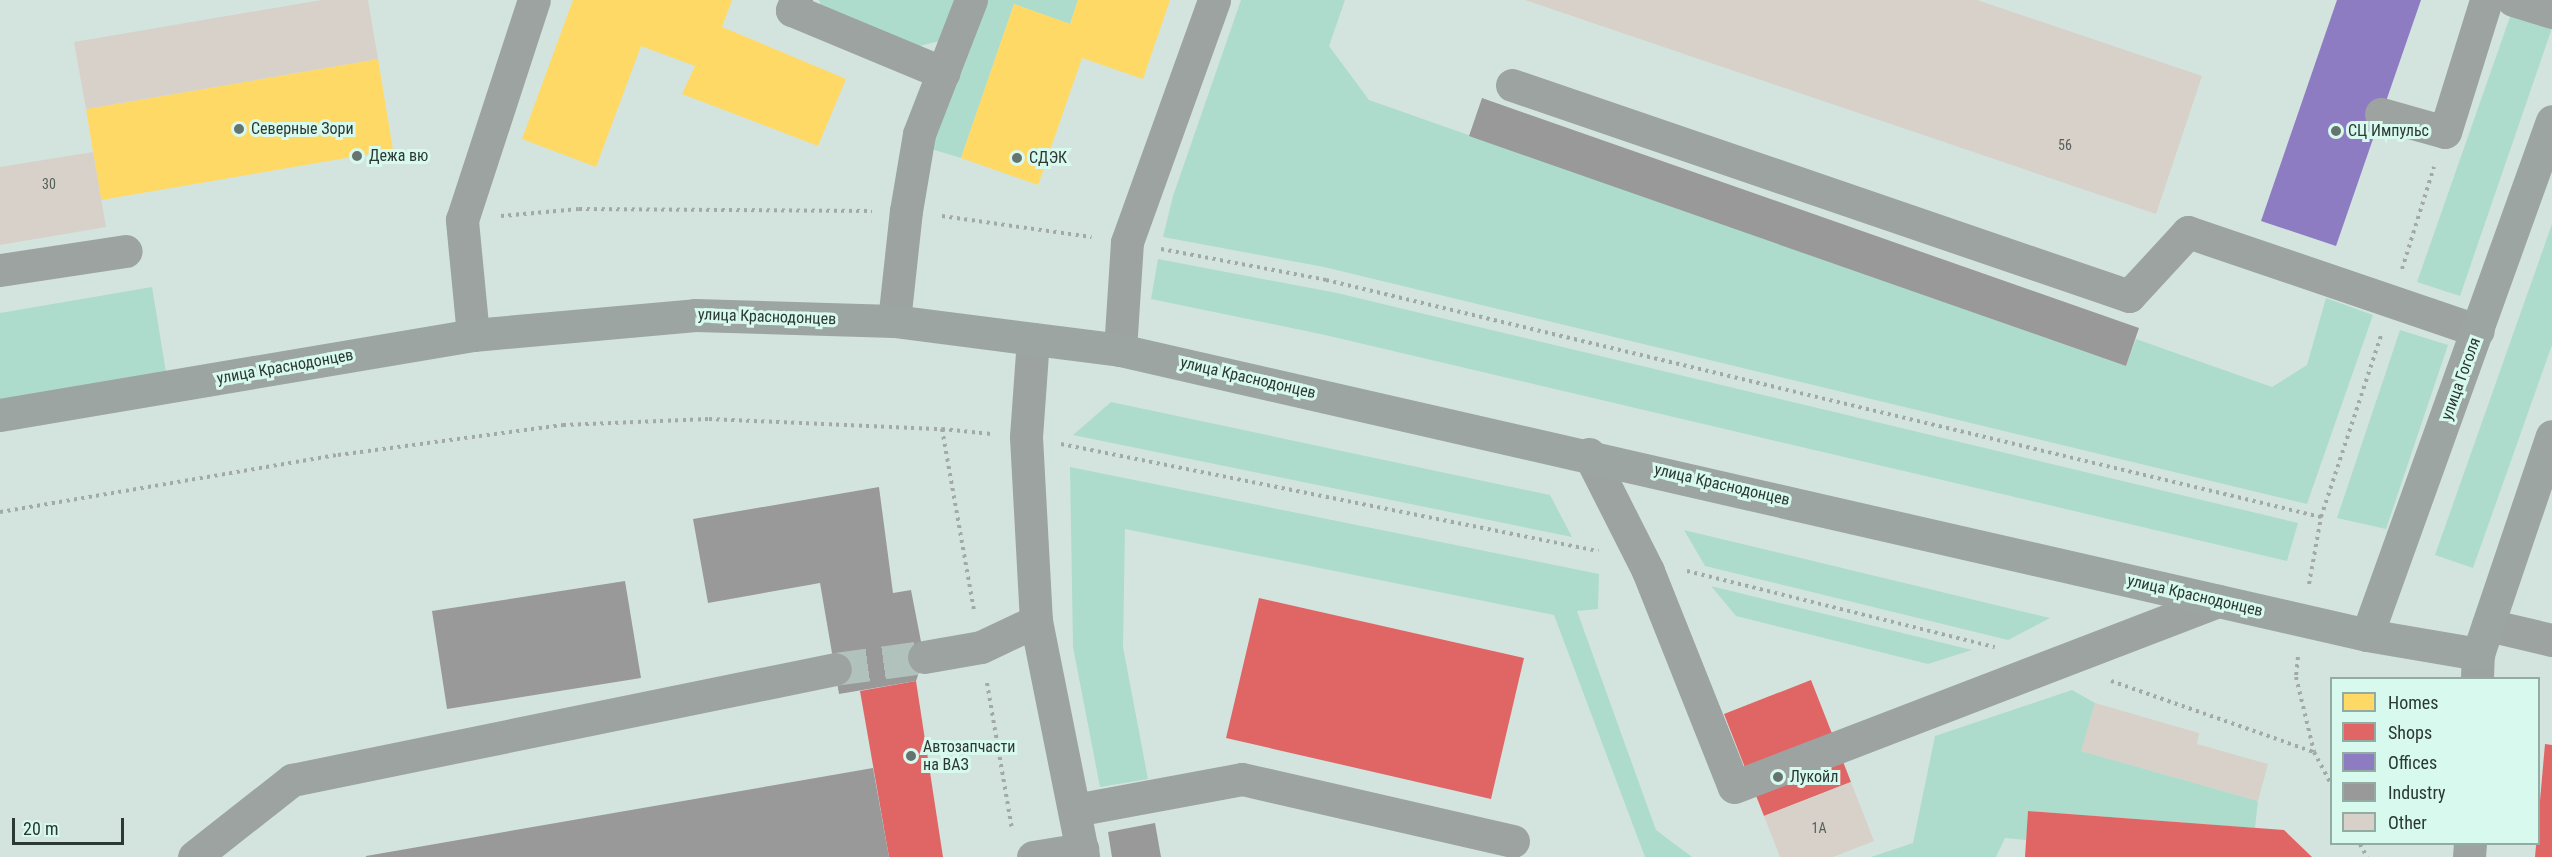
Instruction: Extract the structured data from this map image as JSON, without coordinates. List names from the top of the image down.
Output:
{
  "streets": {
    "main road": ["улица Краснодонцев", "улица Гоголя"]
  },
  "crossings": [
    ["улица Краснодонцев", "улица Гоголя"]
  ],
  "places": [
    "Северные Зори",
    "СЦ Импульс",
    "Дежа вю",
    "СДЭК",
    "Автозапчасти на ВАЗ",
    "Лукойл"
  ],
  "house_numbers": ["56", "30", "1А"],
  "legend": [
    "Homes",
    "Shops",
    "Offices",
    "Industry",
    "Other"
  ],
  "scale_bar": "20 m"
}
